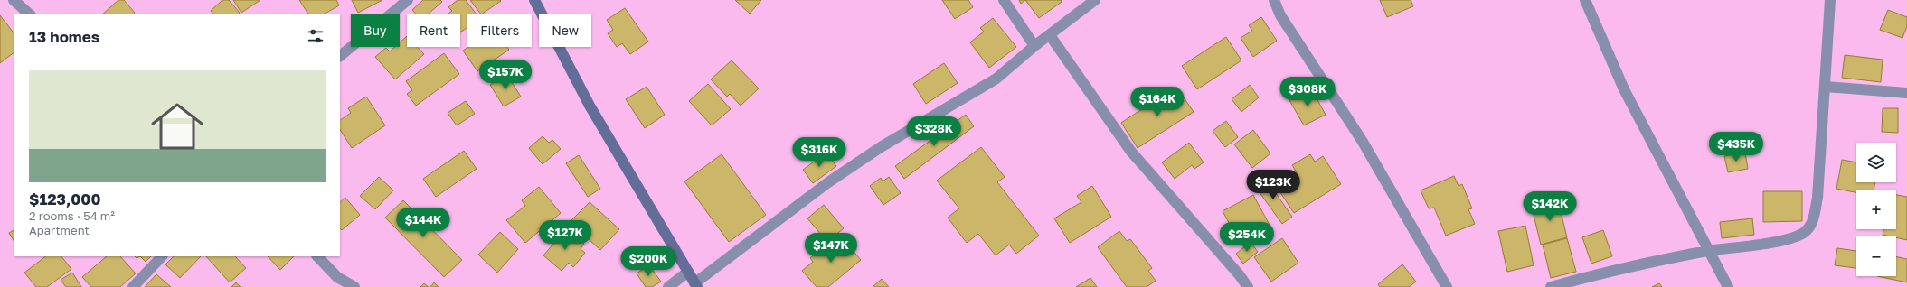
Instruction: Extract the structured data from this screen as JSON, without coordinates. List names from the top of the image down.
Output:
{
  "page": {
    "chip": [
      "Buy",
      "Rent",
      "Filters",
      "New"
    ],
    "heading": "13 homes",
    "list": [
      {
        "name": "$123,000",
        "note": "2 rooms · 54 m² · Apartment"
      }
    ],
    "price": [
      "$157K",
      "$308K",
      "$164K",
      "$328K",
      "$435K",
      "$316K",
      "$123K",
      "$142K",
      "$144K",
      "$127K",
      "$254K",
      "$147K",
      "$200K"
    ],
    "map_buttons": ["+", "−"]
  }
}
